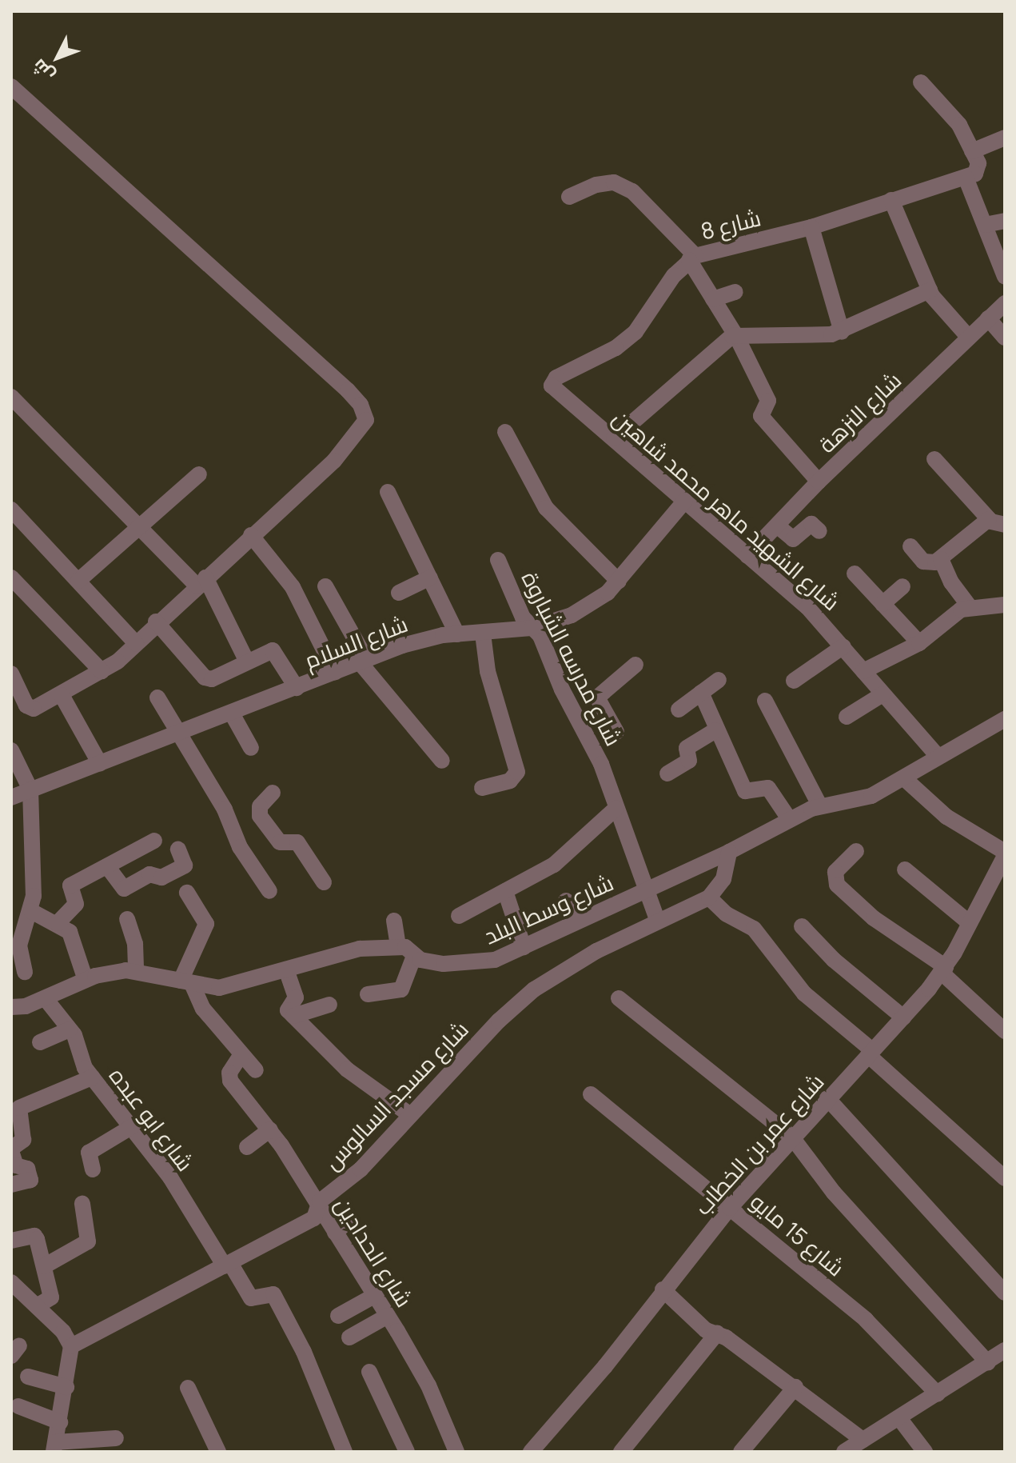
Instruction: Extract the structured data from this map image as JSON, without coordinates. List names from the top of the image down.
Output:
{
  "streets": {
    "street": [
      "شارع 8",
      "شارع النزهة",
      "شارع الشهيد ماهر محمد شاهين",
      "شارع السلام",
      "شارع مدرسه الشباروة",
      "شارع وسط البلد",
      "شارع مسجد السالوس",
      "شارع ابو عبده",
      "شارع عمر بن الخطاب",
      "شارع 15 مايو",
      "شارع الحدادين"
    ]
  },
  "crossings": [
    ["شارع 8", "شارع الشهيد ماهر محمد شاهين"],
    ["شارع النزهة", "شارع الشهيد ماهر محمد شاهين"],
    ["شارع الشهيد ماهر محمد شاهين", "شارع السلام"],
    ["شارع الشهيد ماهر محمد شاهين", "شارع وسط البلد"],
    ["شارع السلام", "شارع مدرسه الشباروة"],
    ["شارع مدرسه الشباروة", "شارع وسط البلد"],
    ["شارع مدرسه الشباروة", "شارع مسجد السالوس"],
    ["شارع مسجد السالوس", "شارع ابو عبده"],
    ["شارع مسجد السالوس", "شارع الحدادين"],
    ["شارع عمر بن الخطاب", "شارع 15 مايو"]
  ],
  "north": "bottom left"
}
